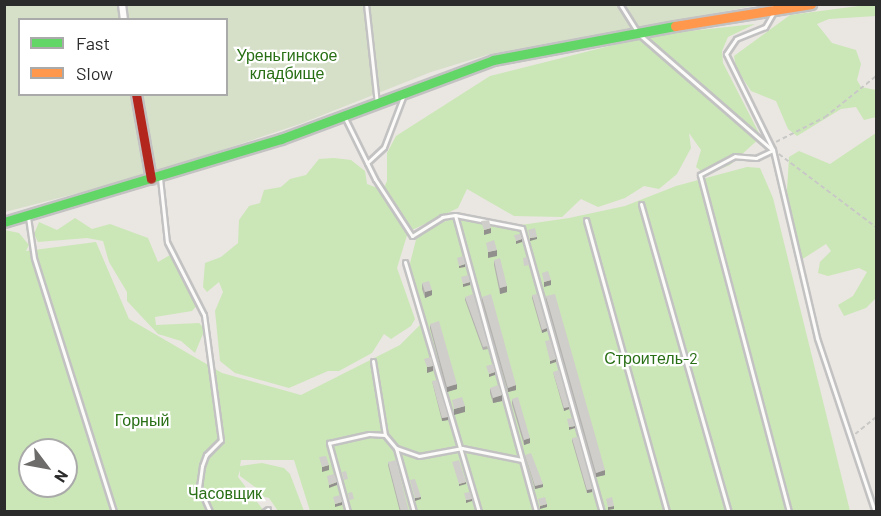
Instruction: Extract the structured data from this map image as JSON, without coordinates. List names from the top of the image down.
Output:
{
  "parks": [
    "Уреньгинское кладбище",
    "Строитель-2",
    "Горный",
    "Часовщик"
  ],
  "legend": ["Fast", "Slow"],
  "north": "bottom right"
}
